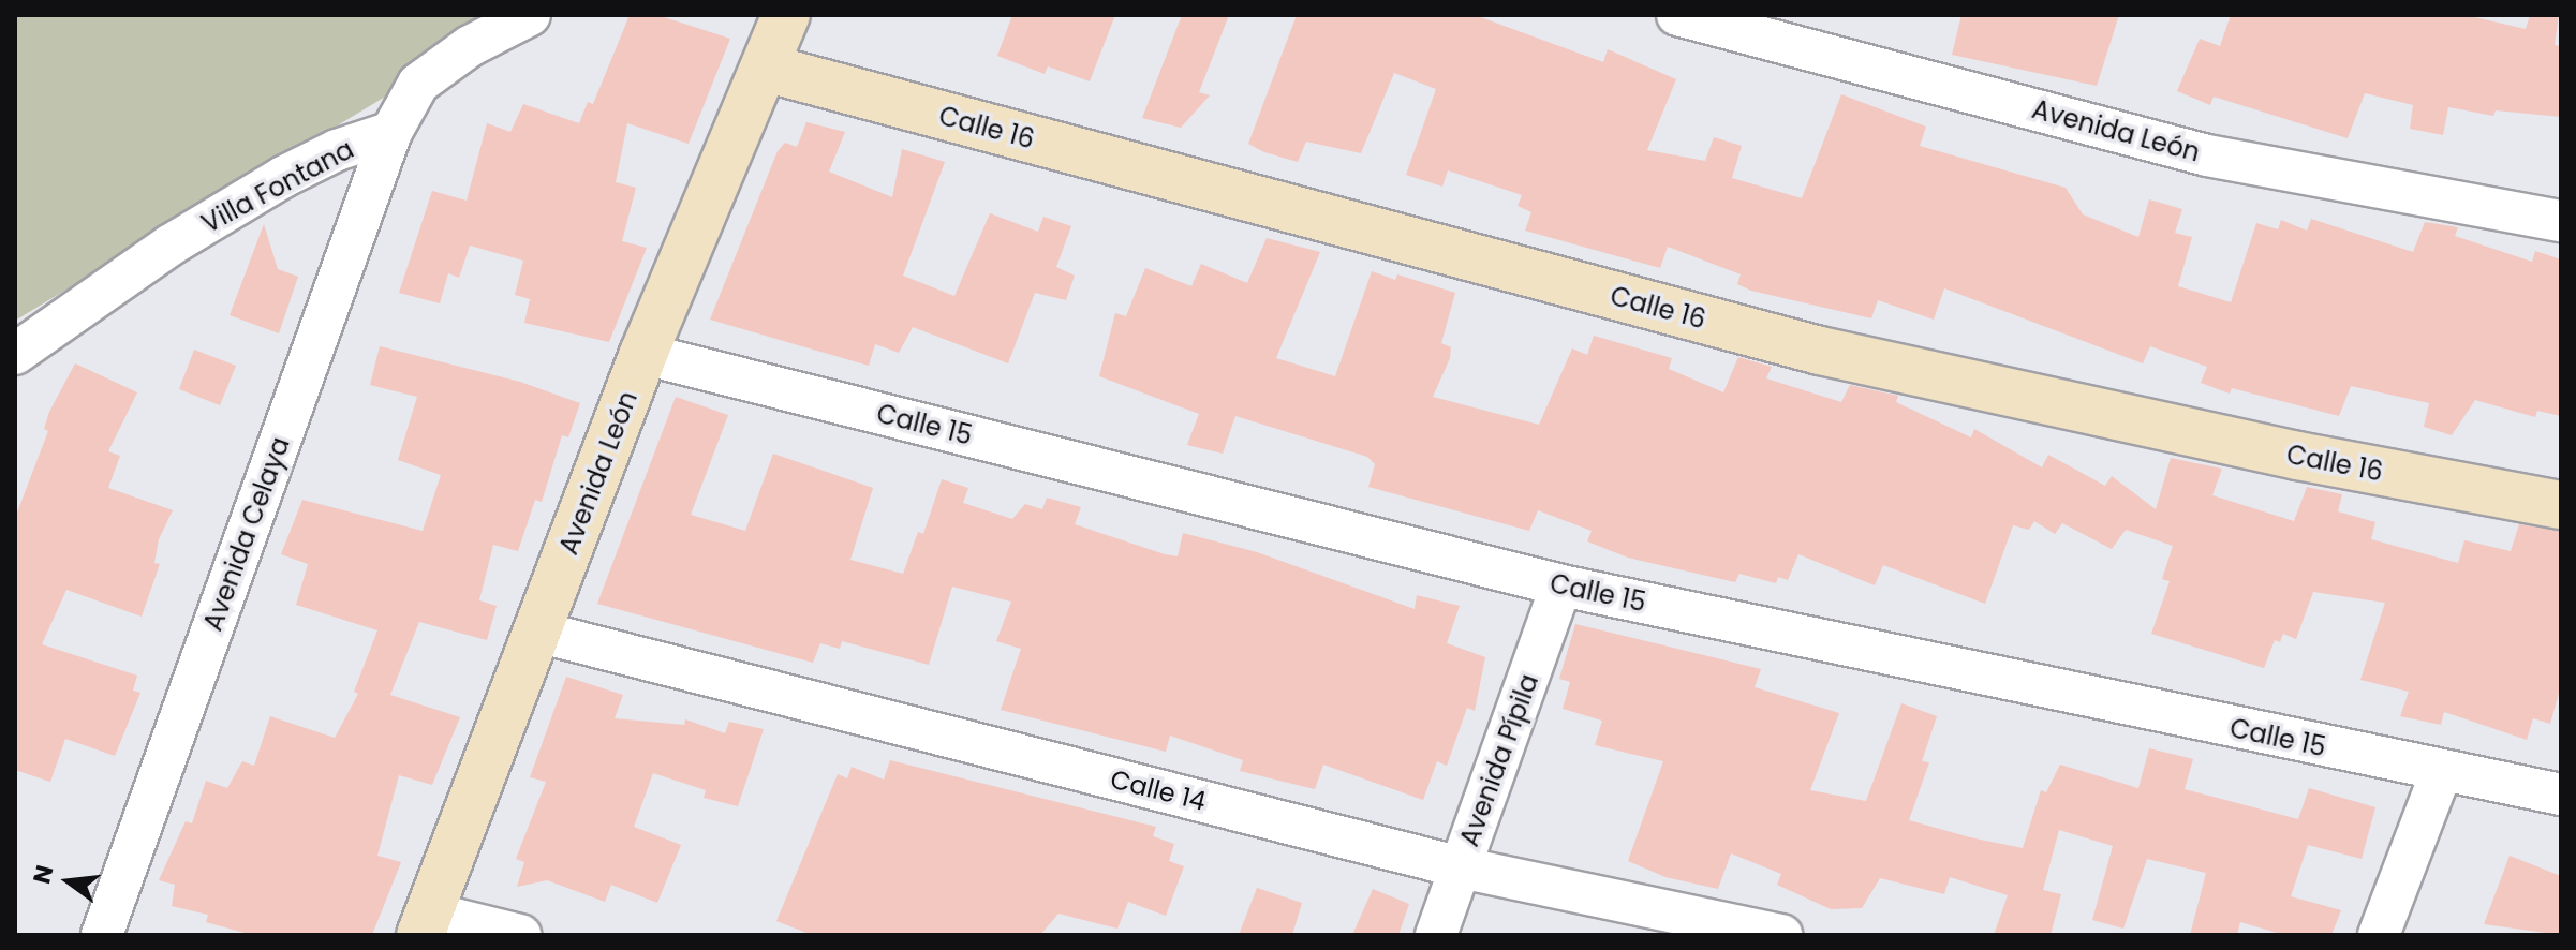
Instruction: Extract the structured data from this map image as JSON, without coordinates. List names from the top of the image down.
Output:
{
  "streets": {
    "street": [
      "Calle 16",
      "Avenida León",
      "Villa Fontana",
      "Calle 15",
      "Avenida Celaya",
      "Avenida Pípila",
      "Calle 14"
    ]
  },
  "crossings": [
    ["Calle 16", "Avenida León"],
    ["Avenida León", "Calle 15"],
    ["Avenida León", "Calle 14"],
    ["Villa Fontana", "Avenida Celaya"],
    ["Calle 15", "Avenida Pípila"],
    ["Avenida Pípila", "Calle 14"]
  ],
  "north": "left"
}
